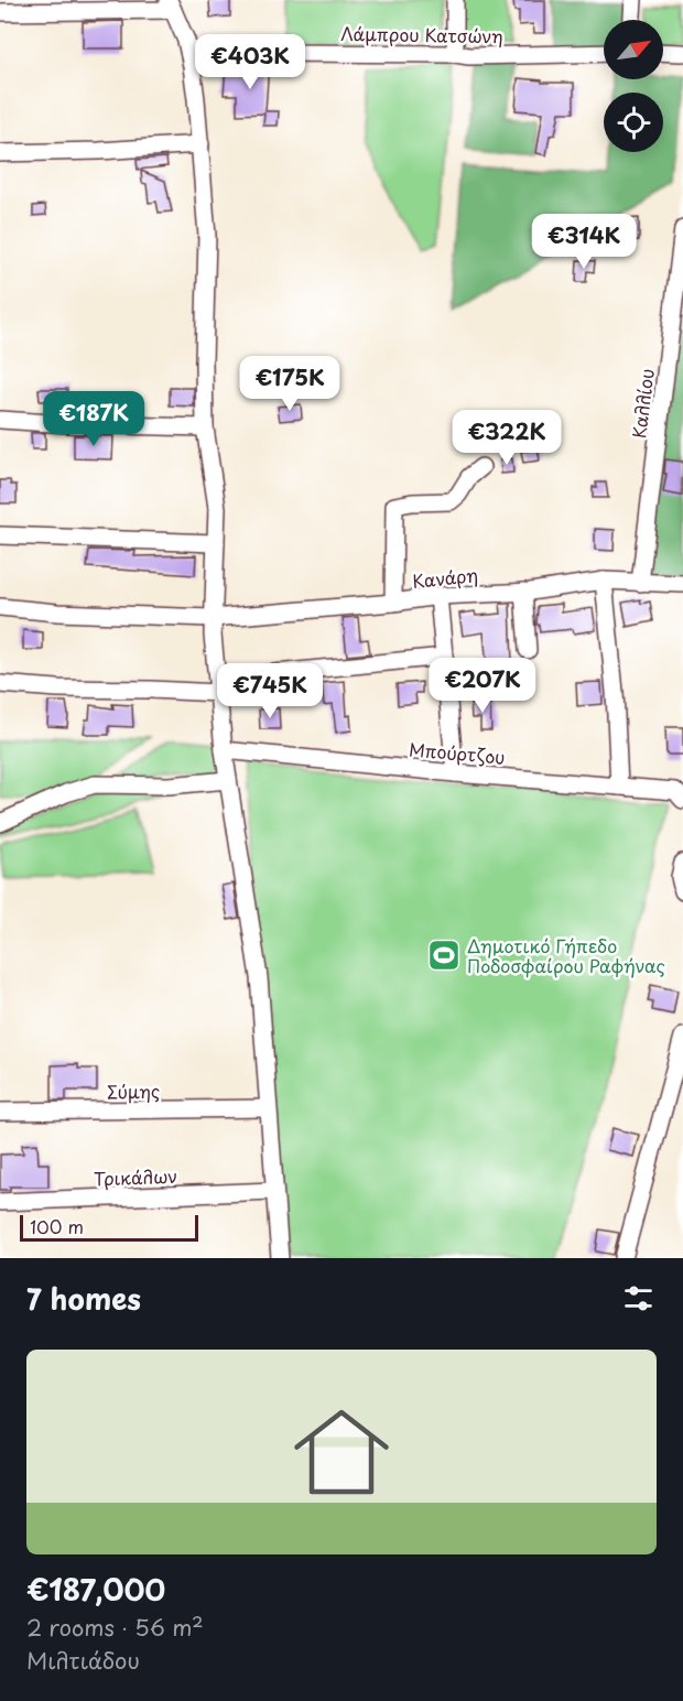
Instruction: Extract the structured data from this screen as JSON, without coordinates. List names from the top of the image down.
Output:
{
  "streets": {
    "street": [
      "Λάμπρου Κατσώνη",
      "Καλλίου",
      "Κανάρη",
      "Μπούρτζου",
      "Σύμης",
      "Τρικάλων"
    ]
  },
  "crossings": [
    ["Καλλίου", "Κανάρη"]
  ],
  "places": {
    "sports": ["Δημοτικό Γήπεδο Ποδοσφαίρου Ραφήνας"]
  },
  "scale_bar": "100 m",
  "north": "top right",
  "page": {
    "price": [
      "€403K",
      "€314K",
      "€175K",
      "€187K",
      "€322K",
      "€207K",
      "€745K"
    ],
    "scale": "100 m",
    "heading": "7 homes",
    "list": [
      {
        "name": "€187,000",
        "note": "2 rooms · 56 m² · Μιλτιάδου"
      }
    ]
  }
}
